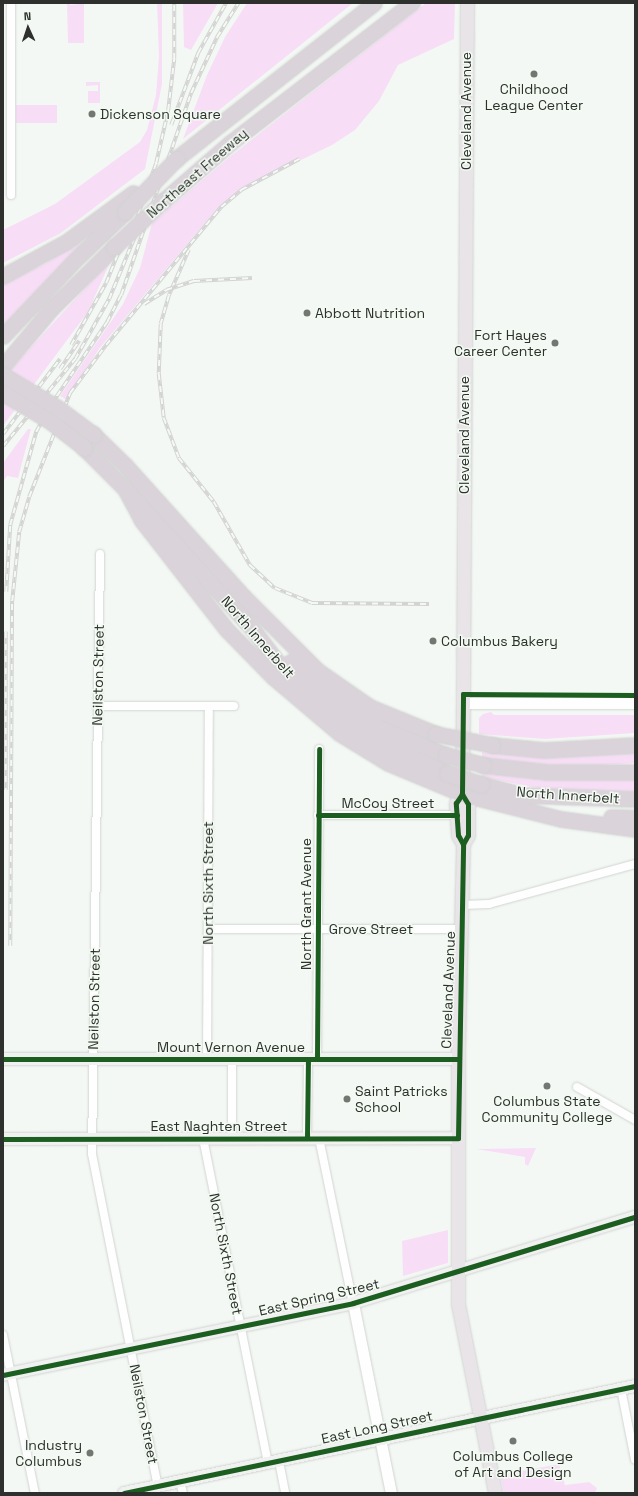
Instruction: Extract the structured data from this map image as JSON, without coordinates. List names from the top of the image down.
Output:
{
  "streets": {
    "highway": ["Northeast Freeway", "North Innerbelt"],
    "main road": [
      "Cleveland Avenue",
      "Mount Vernon Avenue",
      "East Naghten Street",
      "East Spring Street",
      "East Long Street"
    ],
    "street": [
      "Neilston Street",
      "McCoy Street",
      "North Sixth Street",
      "North Grant Avenue",
      "Grove Street"
    ]
  },
  "crossings": [
    ["Cleveland Avenue", "McCoy Street"],
    ["Cleveland Avenue", "Grove Street"],
    ["Cleveland Avenue", "Mount Vernon Avenue"],
    ["Cleveland Avenue", "East Naghten Street"],
    ["Cleveland Avenue", "East Spring Street"],
    ["Cleveland Avenue", "East Long Street"],
    ["Neilston Street", "Mount Vernon Avenue"],
    ["Neilston Street", "East Naghten Street"],
    ["Neilston Street", "East Spring Street"],
    ["Neilston Street", "East Long Street"],
    ["McCoy Street", "North Grant Avenue"],
    ["North Sixth Street", "Grove Street"],
    ["North Sixth Street", "Mount Vernon Avenue"],
    ["North Sixth Street", "East Naghten Street"],
    ["North Sixth Street", "East Spring Street"],
    ["North Sixth Street", "East Long Street"],
    ["North Grant Avenue", "Grove Street"],
    ["North Grant Avenue", "Mount Vernon Avenue"],
    ["North Grant Avenue", "East Naghten Street"],
    ["North Grant Avenue", "East Spring Street"],
    ["North Grant Avenue", "East Long Street"]
  ],
  "places": [
    "Childhood League Center",
    "Dickenson Square",
    "Abbott Nutrition",
    "Fort Hayes Career Center",
    "Columbus Bakery",
    "Columbus State Community College",
    "Saint Patricks School",
    "Columbus College of Art and Design",
    "Industry Columbus"
  ],
  "north": "top"
}
